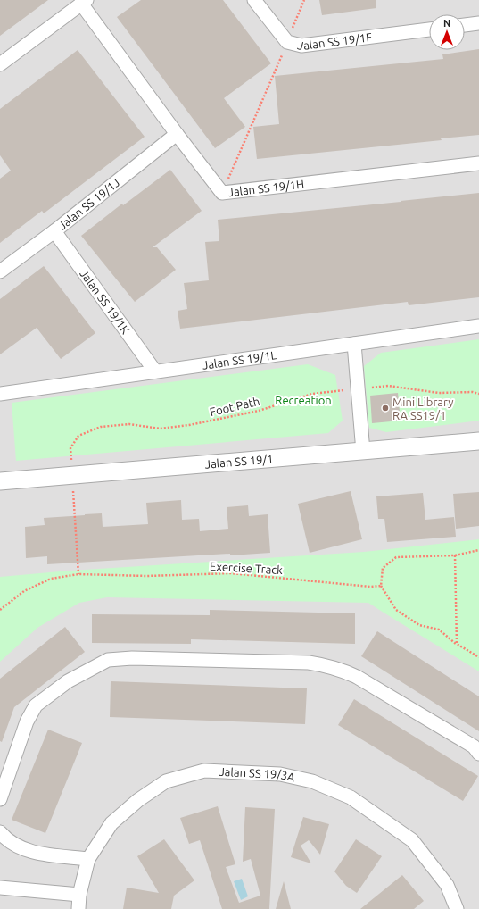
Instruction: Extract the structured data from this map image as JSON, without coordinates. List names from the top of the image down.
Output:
{
  "streets": {
    "street": [
      "Jalan SS 19/1F",
      "Jalan SS 19/1H",
      "Jalan SS 19/1J",
      "Jalan SS 19/1K",
      "Jalan SS 19/1L",
      "Jalan SS 19/1",
      "Jalan SS 19/3A"
    ],
    "path": ["Foot Path", "Exercise Track"]
  },
  "crossings": [
    ["Jalan SS 19/1H", "Jalan SS 19/1J"],
    ["Jalan SS 19/1J", "Jalan SS 19/1K"],
    ["Jalan SS 19/1K", "Jalan SS 19/1L"],
    ["Foot Path", "Jalan SS 19/1"],
    ["Foot Path", "Exercise Track"]
  ],
  "parks": ["Recreation"],
  "places": ["Mini Library RA SS19/1"],
  "north": "top"
}
